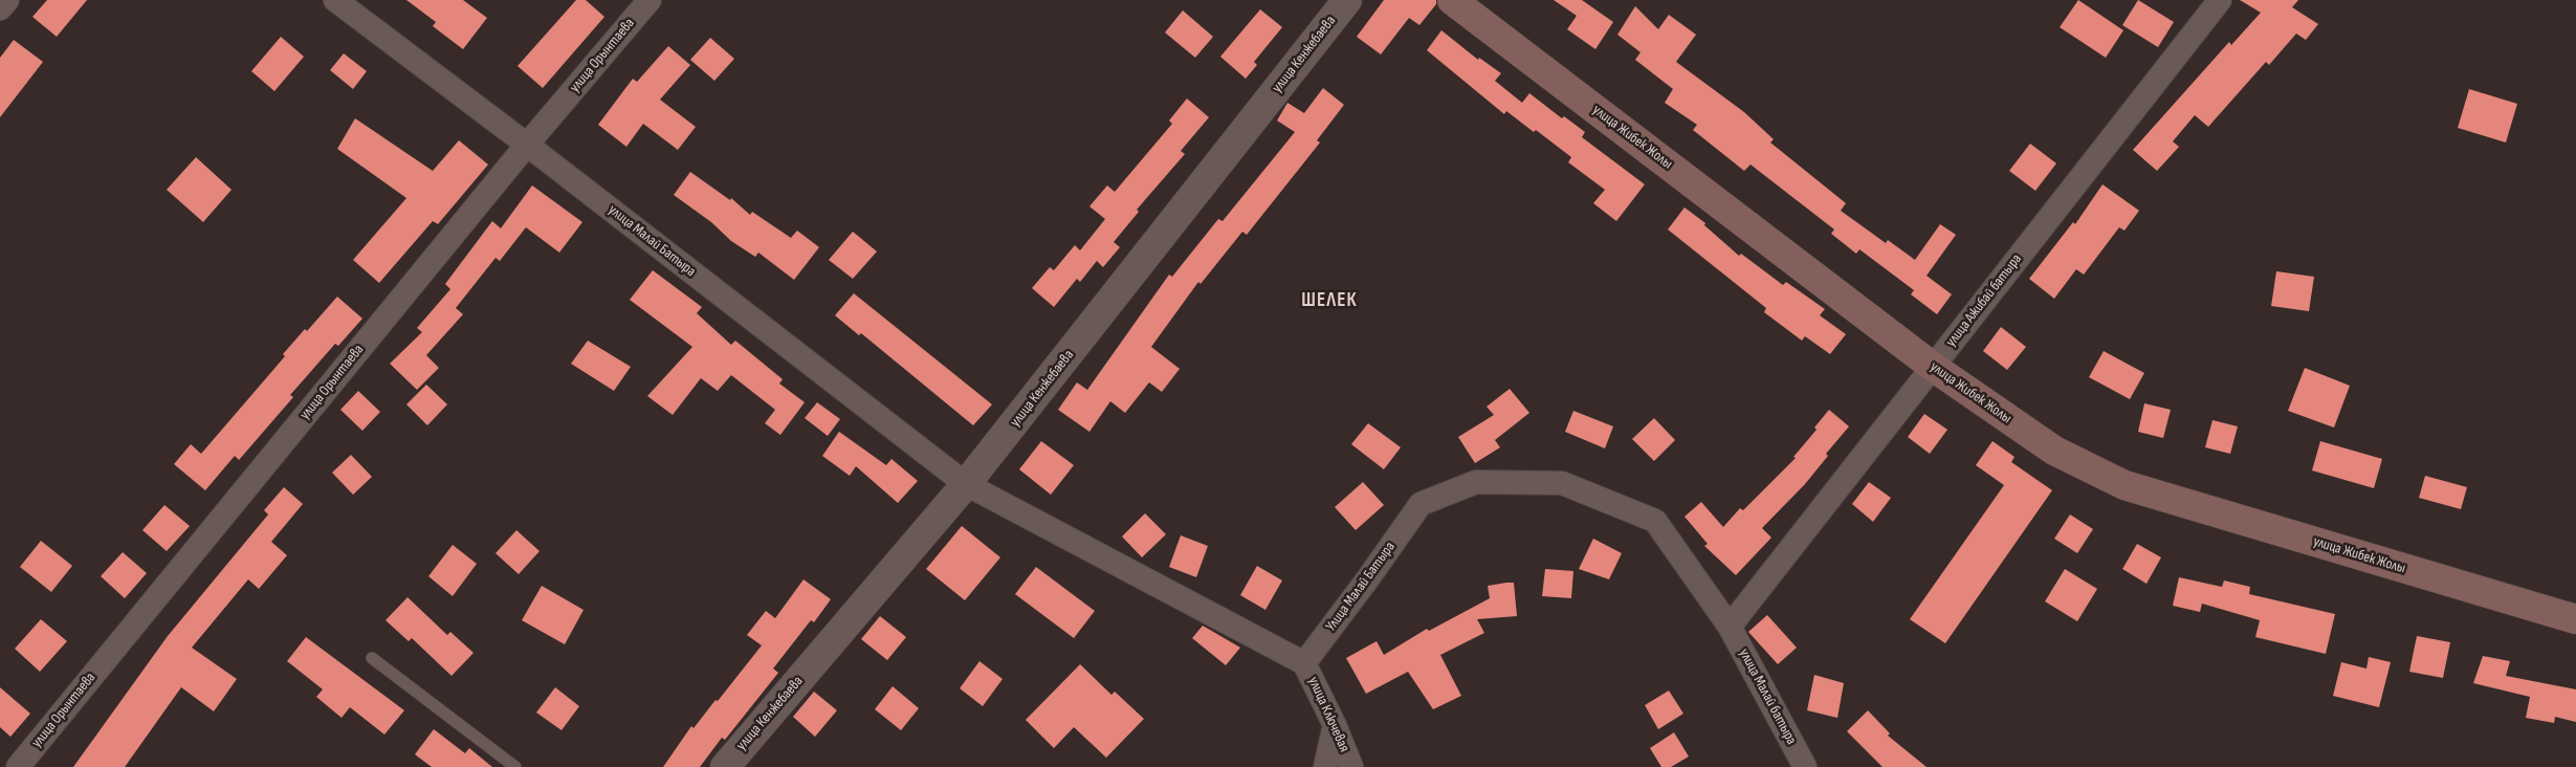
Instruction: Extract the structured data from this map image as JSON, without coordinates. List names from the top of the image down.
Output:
{
  "streets": {
    "main road": ["улица Жибек Жолы"],
    "street": [
      "улица Кенжебаева",
      "улица Орынтаева",
      "улица Малай Батыра",
      "улица Ажибай батыра",
      "Улица Малай Батыра",
      "улица Малай батыра",
      "улица Ключевая"
    ]
  },
  "crossings": [
    ["улица Кенжебаева", "улица Малай Батыра"],
    ["улица Орынтаева", "улица Малай Батыра"],
    ["улица Жибек Жолы", "улица Ажибай батыра"],
    ["улица Ажибай батыра", "Улица Малай Батыра"],
    ["улица Ажибай батыра", "улица Малай батыра"],
    ["Улица Малай Батыра", "улица Малай батыра"],
    ["Улица Малай Батыра", "улица Ключевая"]
  ],
  "districts": ["ШЕЛЕК"]
}
